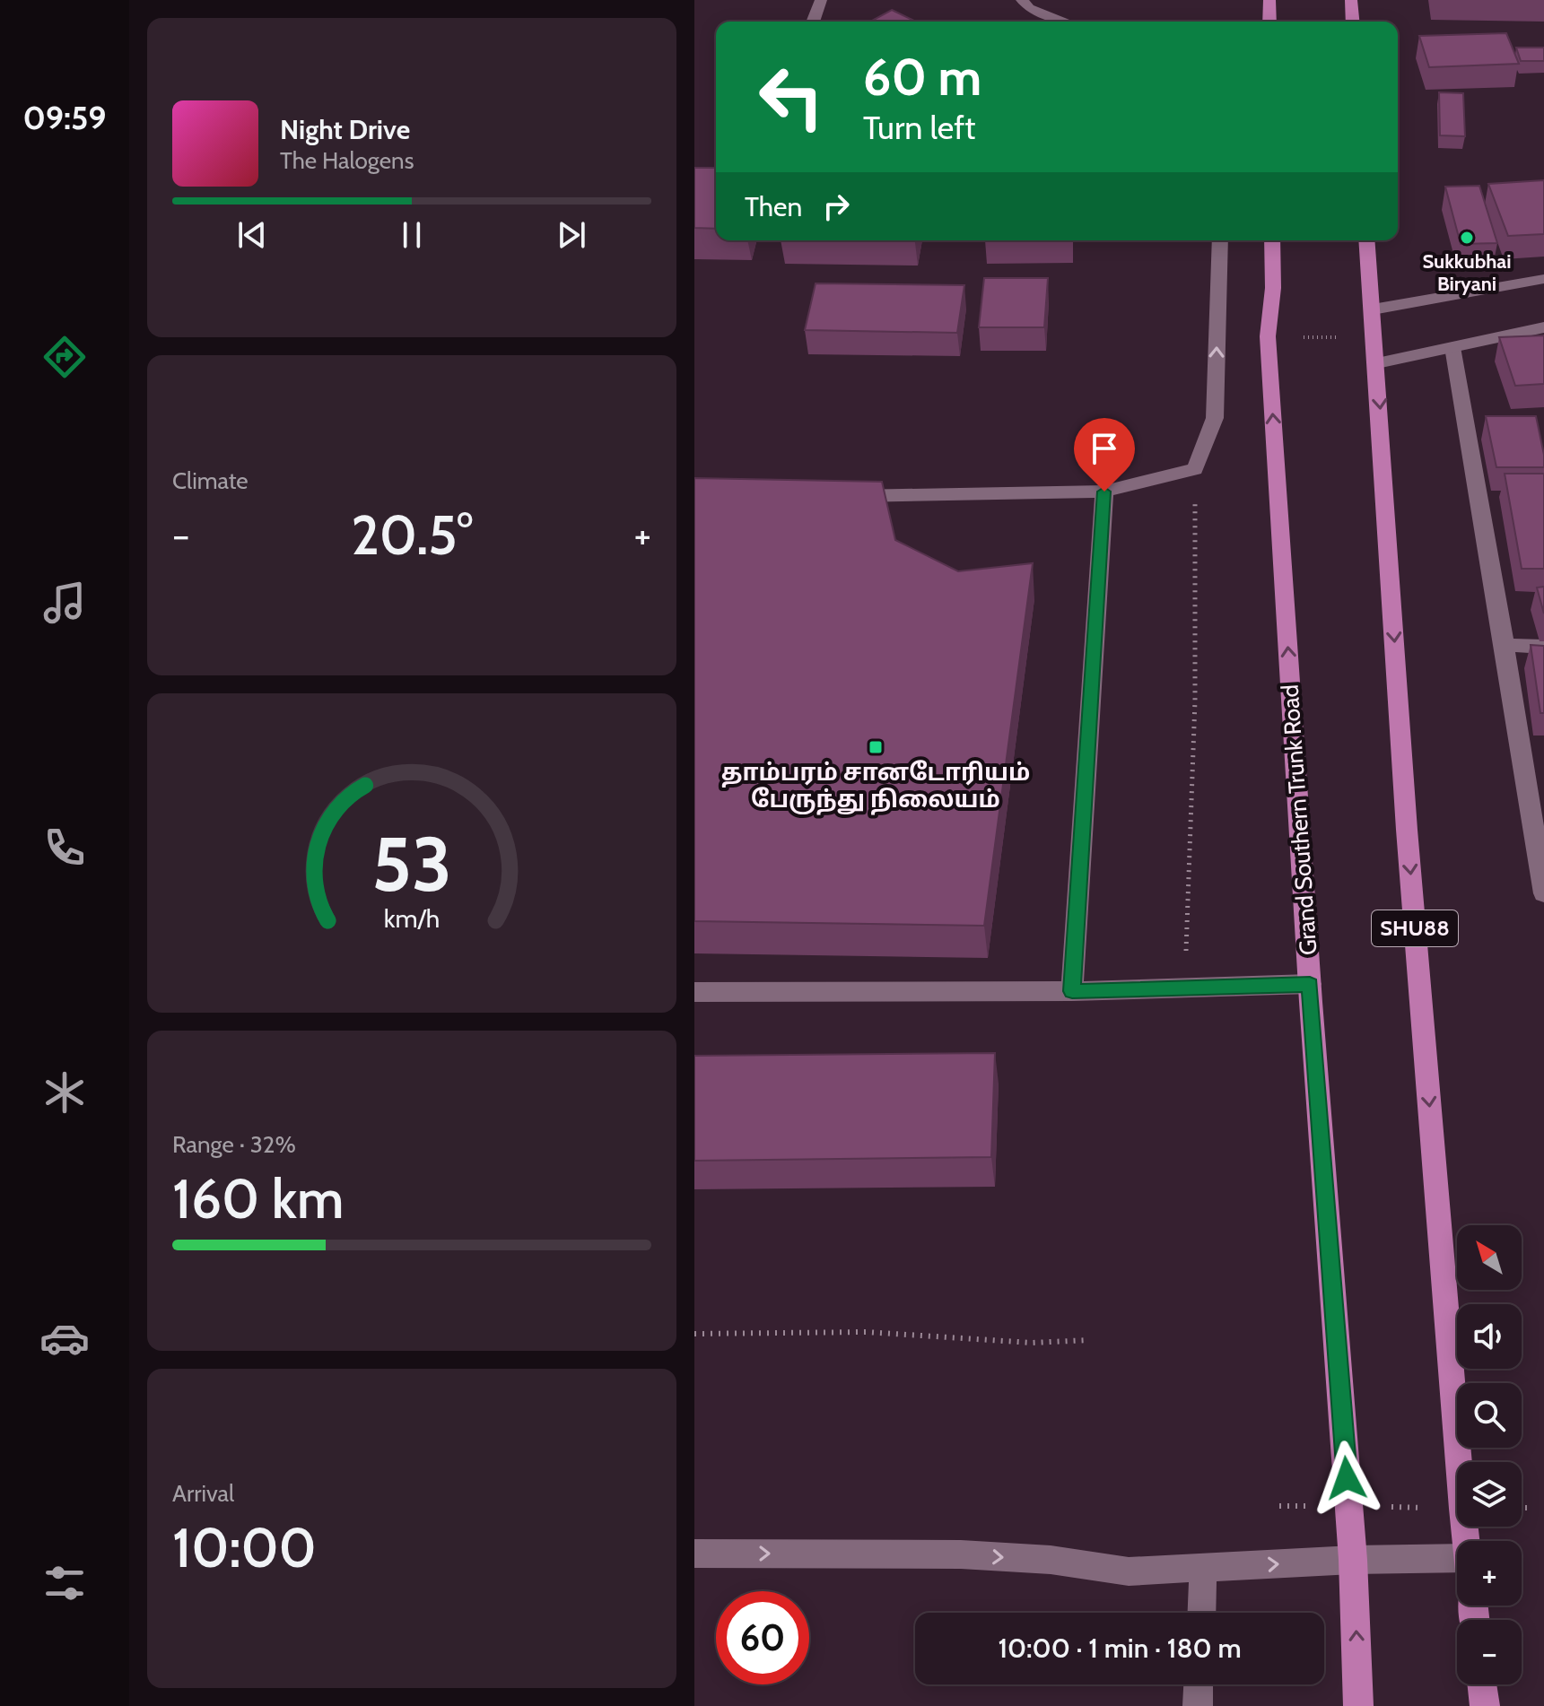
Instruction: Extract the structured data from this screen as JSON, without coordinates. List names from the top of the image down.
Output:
{
  "streets": {
    "main road": ["Grand Southern Trunk Road", "SHU88"]
  },
  "places": {
    "other": ["Sukkubhai Biryani"],
    "transit": ["தாம்பரம் சானடோரியம் பேருந்து நிலையம்"]
  },
  "north": "top left",
  "page": {
    "tabs": "09:59",
    "turn": ["60 m", "Turn left"],
    "song": ["Night Drive", "The Halogens"],
    "then": "Then",
    "tile": [
      "Climate",
      ["Range · 32%", "160 km"],
      ["Arrival", "10:00"]
    ],
    "heat": ["−", "20.5°", "+"],
    "map_buttons": ["+", "−"],
    "limit": "60",
    "trip": "10:00 · 1 min · 180 m",
    "gauge": ["53", "km/h"]
  }
}
